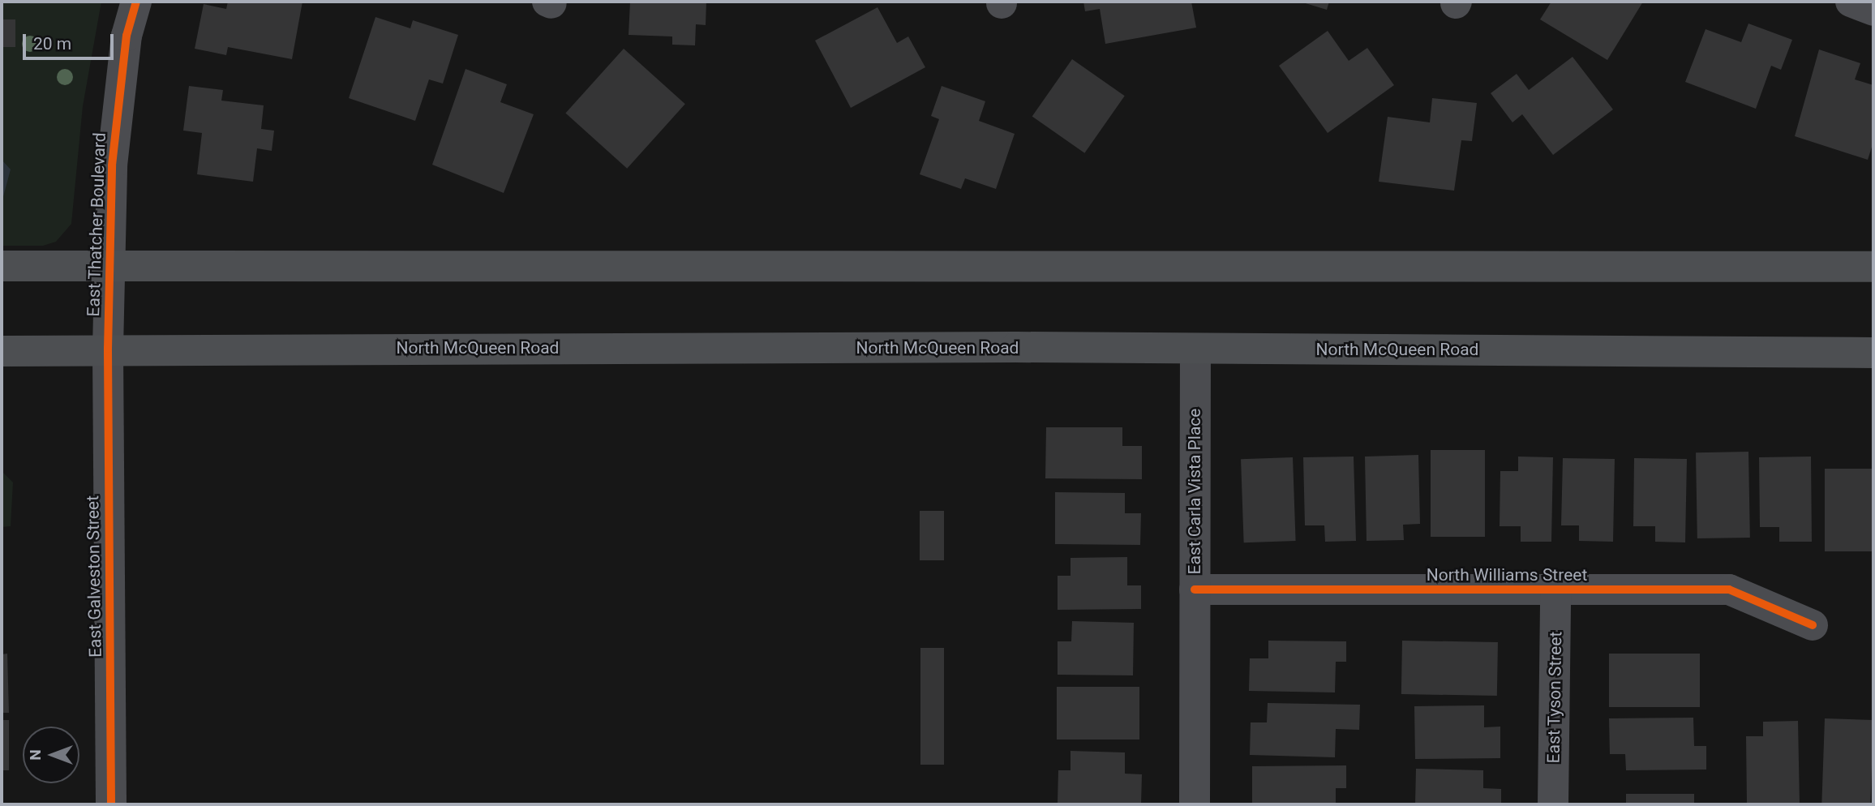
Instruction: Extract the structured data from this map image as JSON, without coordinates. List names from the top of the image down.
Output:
{
  "streets": {
    "main road": ["North McQueen Road"],
    "street": [
      "East Thatcher Boulevard",
      "East Carla Vista Place",
      "North Williams Street",
      "East Galveston Street",
      "East Tyson Street"
    ]
  },
  "crossings": [
    ["East Thatcher Boulevard", "North McQueen Road"],
    ["East Thatcher Boulevard", "East Galveston Street"],
    ["North McQueen Road", "East Carla Vista Place"],
    ["North McQueen Road", "East Galveston Street"],
    ["East Carla Vista Place", "North Williams Street"],
    ["North Williams Street", "East Tyson Street"]
  ],
  "scale_bar": "20 m",
  "north": "left"
}
